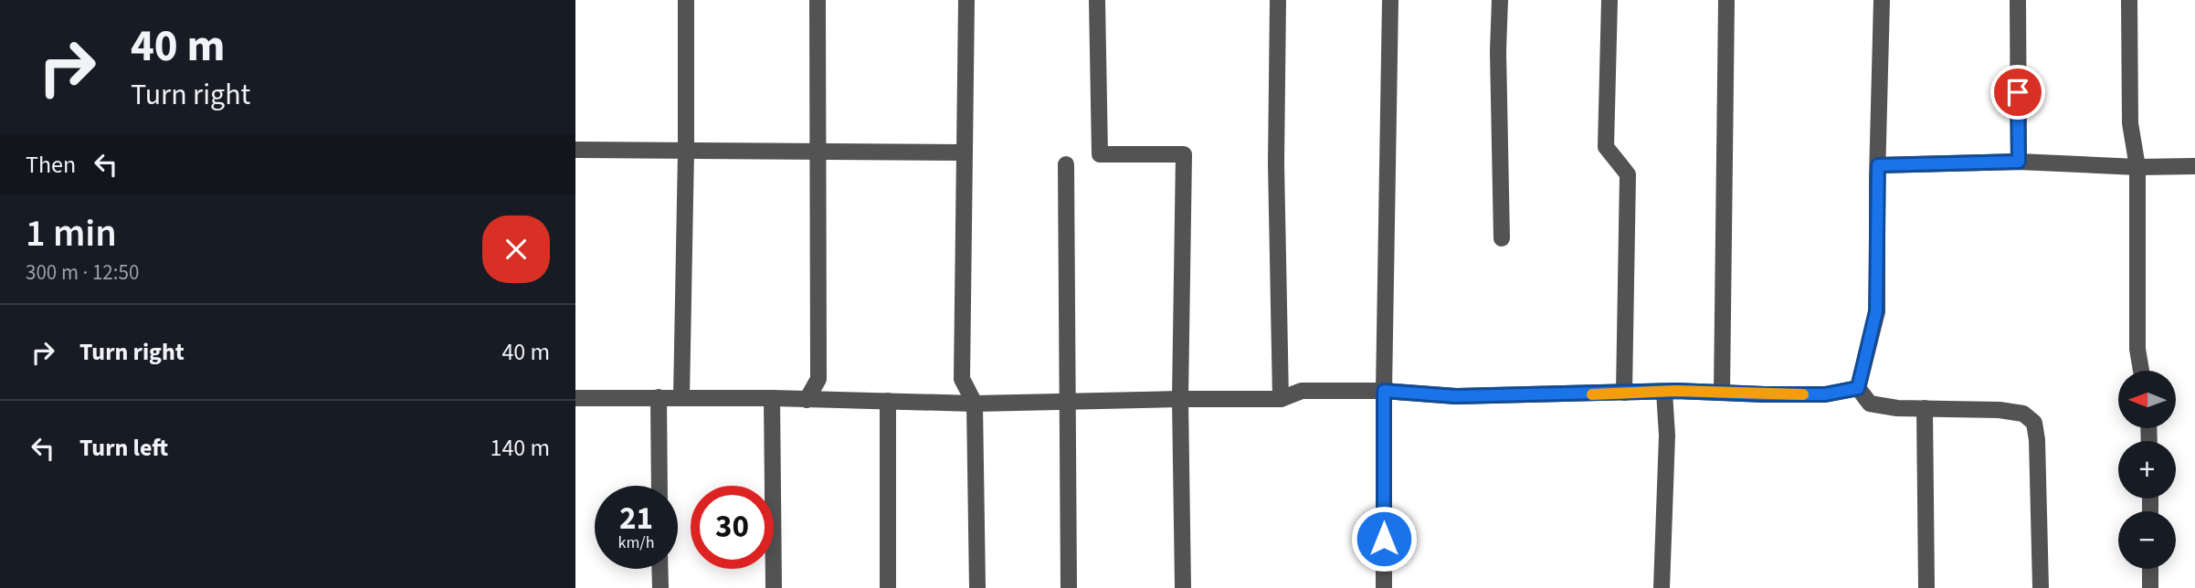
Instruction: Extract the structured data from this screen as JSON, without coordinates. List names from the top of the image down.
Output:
{
  "north": "left",
  "page": {
    "turn": ["40 m", "Turn right"],
    "then": "Then",
    "heading": ["1 min", "300 m · 12:50"],
    "list": [
      {
        "name": "Turn right",
        "value": "40 m"
      },
      {
        "name": "Turn left",
        "value": "140 m"
      }
    ],
    "map_buttons": ["+", "−"],
    "speed": "21 km/h",
    "limit": "30"
  }
}
